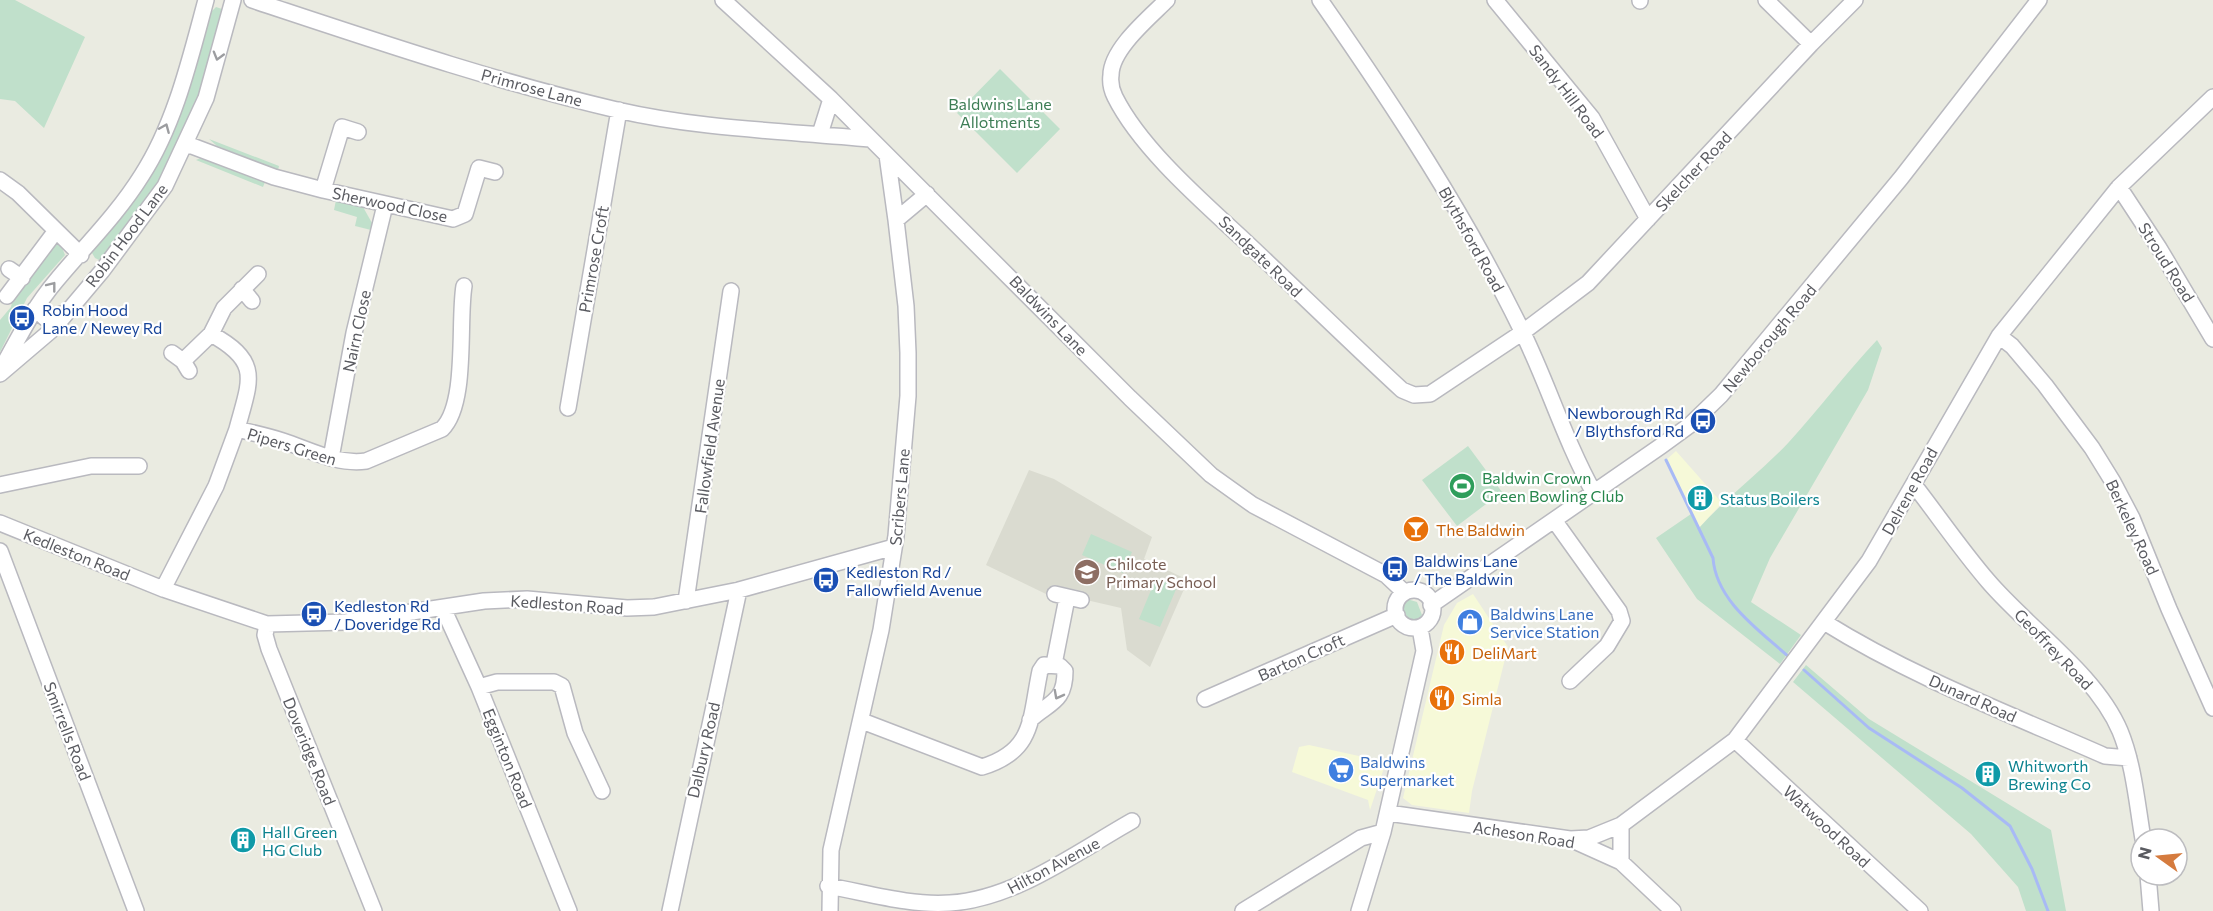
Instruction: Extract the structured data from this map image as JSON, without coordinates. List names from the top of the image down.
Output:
{
  "streets": {
    "street": [
      "Primrose Lane",
      "Sandy Hill Road",
      "Skelcher Road",
      "Sherwood Close",
      "Robin Hood Lane",
      "Blythsford Road",
      "Sandgate Road",
      "Primrose Croft",
      "Stroud Road",
      "Baldwins Lane",
      "Nairn Close",
      "Newborough Road",
      "Pipers Green",
      "Fallowfield Avenue",
      "Delrene Road",
      "Scribers Lane",
      "Berkeley Road",
      "Kedleston Road",
      "Geoffrey Road",
      "Barton Croft",
      "Dunard Road",
      "Smirrells Road",
      "Dalbury Road",
      "Doveridge Road",
      "Egginton Road",
      "Watwood Road",
      "Acheson Road",
      "Hilton Avenue"
    ]
  },
  "crossings": [
    ["Primrose Lane", "Primrose Croft"],
    ["Primrose Lane", "Baldwins Lane"],
    ["Sandy Hill Road", "Skelcher Road"],
    ["Skelcher Road", "Blythsford Road"],
    ["Skelcher Road", "Sandgate Road"],
    ["Sherwood Close", "Robin Hood Lane"],
    ["Sherwood Close", "Nairn Close"],
    ["Blythsford Road", "Sandgate Road"],
    ["Blythsford Road", "Newborough Road"],
    ["Stroud Road", "Delrene Road"],
    ["Baldwins Lane", "Newborough Road"],
    ["Baldwins Lane", "Scribers Lane"],
    ["Baldwins Lane", "Barton Croft"],
    ["Nairn Close", "Pipers Green"],
    ["Newborough Road", "Barton Croft"],
    ["Pipers Green", "Kedleston Road"],
    ["Fallowfield Avenue", "Kedleston Road"],
    ["Delrene Road", "Berkeley Road"],
    ["Delrene Road", "Geoffrey Road"],
    ["Delrene Road", "Dunard Road"],
    ["Delrene Road", "Watwood Road"],
    ["Delrene Road", "Acheson Road"],
    ["Scribers Lane", "Kedleston Road"],
    ["Scribers Lane", "Hilton Avenue"],
    ["Kedleston Road", "Dalbury Road"],
    ["Kedleston Road", "Doveridge Road"],
    ["Kedleston Road", "Egginton Road"],
    ["Geoffrey Road", "Dunard Road"]
  ],
  "parks": ["Baldwins Lane Allotments"],
  "places": {
    "bus stop": [
      "Robin Hood Lane / Newey Rd",
      "Newborough Rd / Blythsford Rd",
      "Baldwins Lane / The Baldwin",
      "Kedleston Rd / Fallowfield Avenue",
      "Kedleston Rd / Doveridge Rd"
    ],
    "sports": ["Baldwin Crown Green Bowling Club"],
    "building": ["Status Boilers", "Whitworth Brewing Co", "Hall Green HG Club"],
    "bar": ["The Baldwin"],
    "school or university": ["Chilcote Primary School"],
    "shop": ["Baldwins Lane Service Station"],
    "restaurant": ["DeliMart", "Simla"],
    "supermarket": ["Baldwins Supermarket"]
  },
  "north": "left"
}
